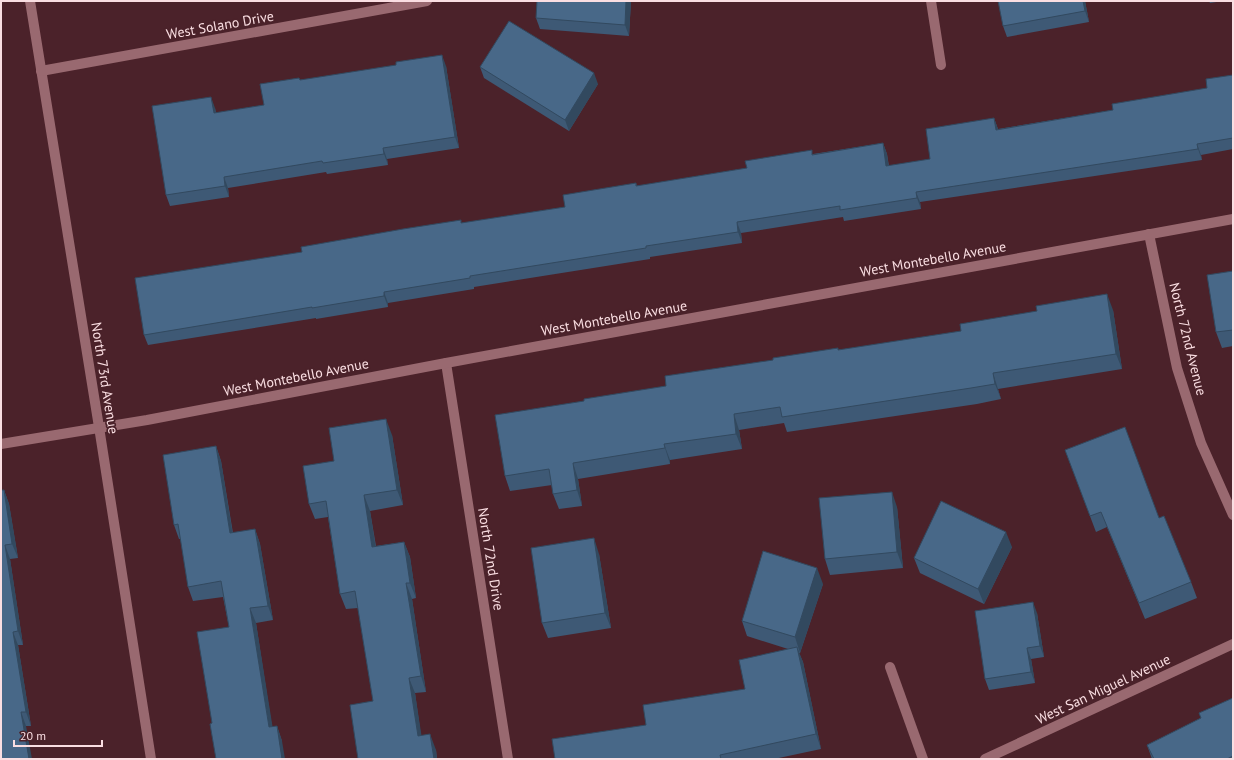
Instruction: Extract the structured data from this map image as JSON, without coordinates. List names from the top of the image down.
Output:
{
  "streets": {
    "street": [
      "West Solano Drive",
      "West Montebello Avenue",
      "North 72nd Avenue",
      "North 73rd Avenue",
      "North 72nd Drive",
      "West San Miguel Avenue"
    ]
  },
  "crossings": [
    ["West Solano Drive", "North 73rd Avenue"],
    ["West Montebello Avenue", "North 72nd Avenue"],
    ["West Montebello Avenue", "North 73rd Avenue"],
    ["West Montebello Avenue", "North 72nd Drive"]
  ],
  "scale_bar": "20 m"
}
